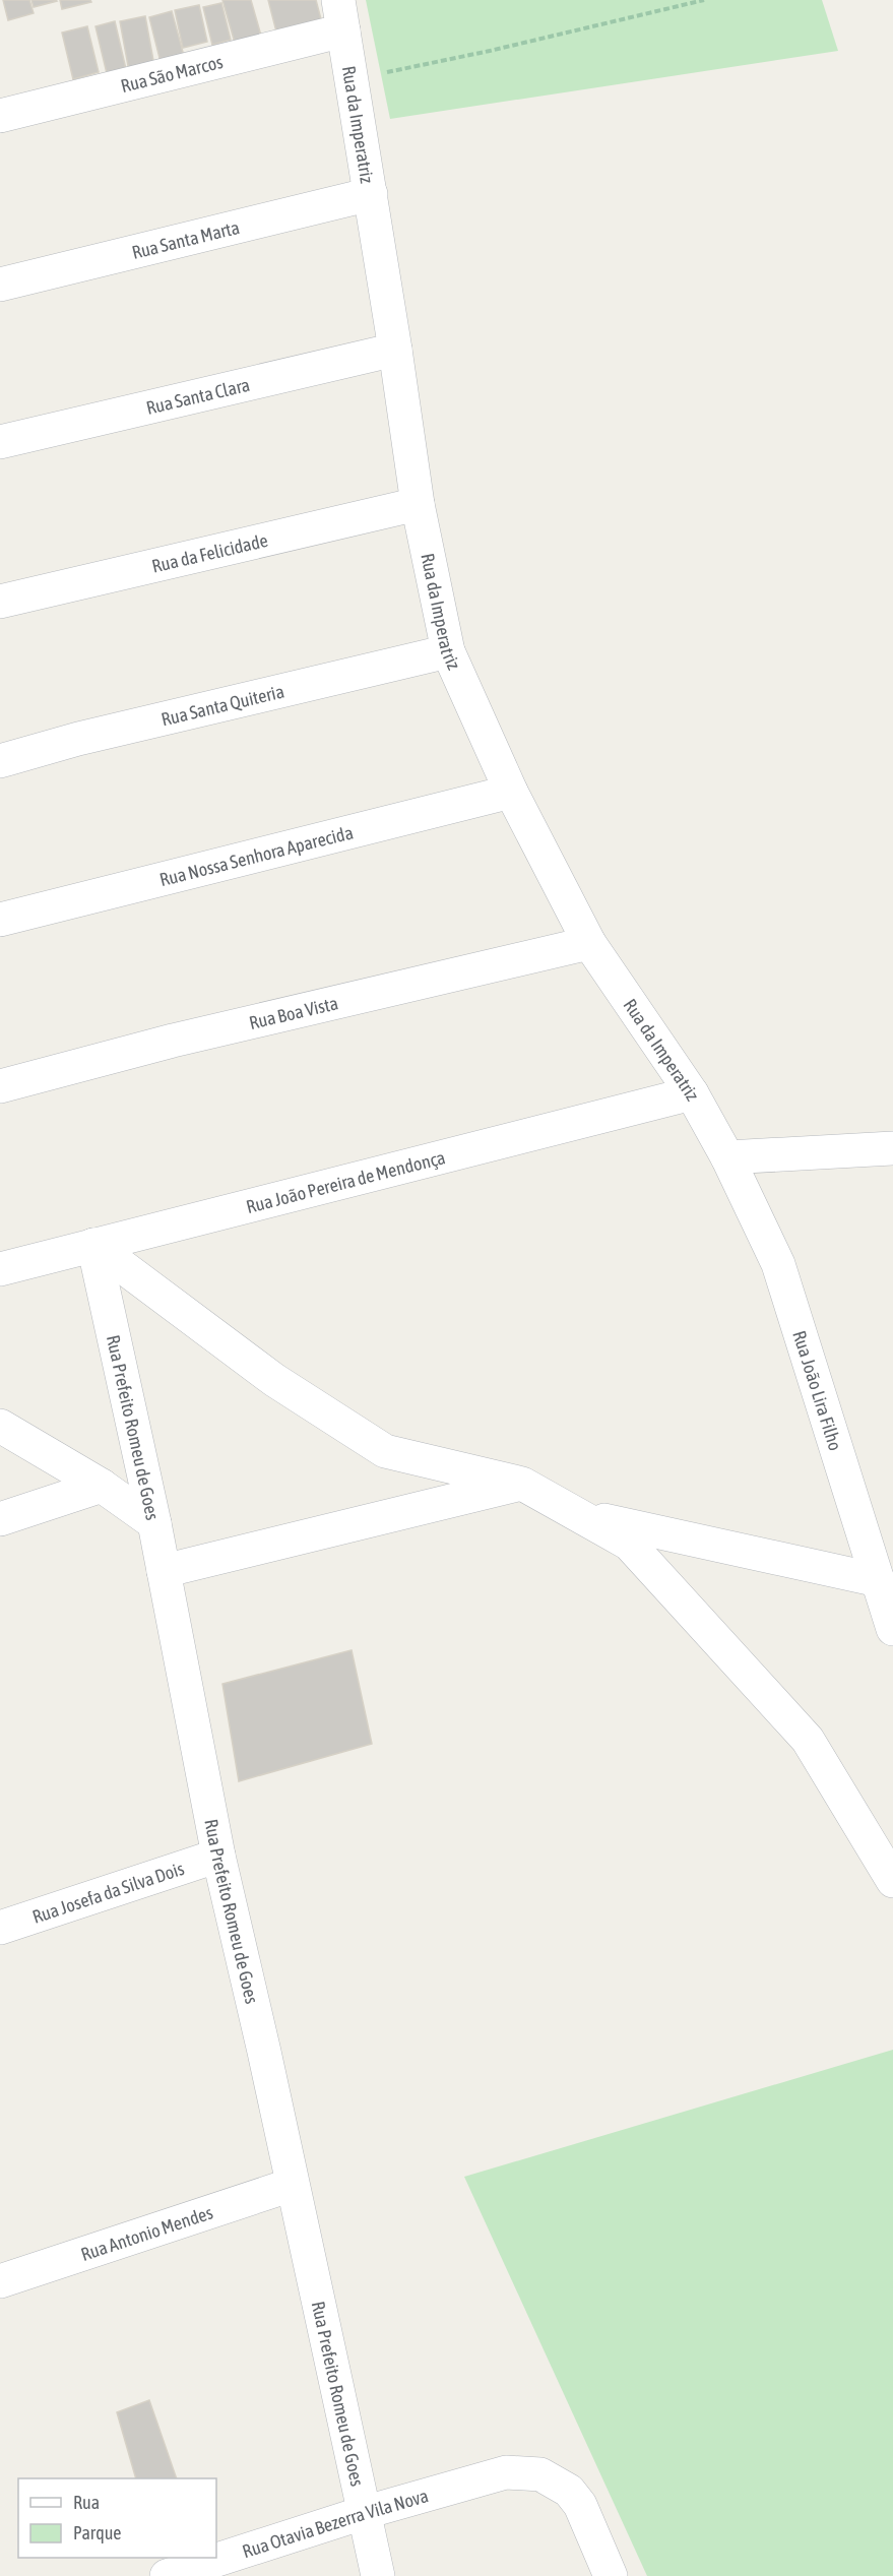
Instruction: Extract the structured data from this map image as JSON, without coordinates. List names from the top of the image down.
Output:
{
  "streets": {
    "street": [
      "Rua São Marcos",
      "Rua da Imperatriz",
      "Rua Santa Marta",
      "Rua Santa Clara",
      "Rua da Felicidade",
      "Rua Santa Quiteria",
      "Rua Nossa Senhora Aparecida",
      "Rua Boa Vista",
      "Rua João Pereira de Mendonça",
      "Rua João Lira Filho",
      "Rua Prefeito Romeu de Goes",
      "Rua Josefa da Silva Dois",
      "Rua Antonio Mendes",
      "Rua Otavia Bezerra Vila Nova"
    ]
  },
  "crossings": [
    ["Rua São Marcos", "Rua da Imperatriz"],
    ["Rua da Imperatriz", "Rua Santa Marta"],
    ["Rua da Imperatriz", "Rua Santa Clara"],
    ["Rua da Imperatriz", "Rua da Felicidade"],
    ["Rua da Imperatriz", "Rua Santa Quiteria"],
    ["Rua da Imperatriz", "Rua Nossa Senhora Aparecida"],
    ["Rua da Imperatriz", "Rua Boa Vista"],
    ["Rua da Imperatriz", "Rua João Pereira de Mendonça"],
    ["Rua da Imperatriz", "Rua João Lira Filho"],
    ["Rua João Pereira de Mendonça", "Rua Prefeito Romeu de Goes"],
    ["Rua Prefeito Romeu de Goes", "Rua Josefa da Silva Dois"],
    ["Rua Prefeito Romeu de Goes", "Rua Antonio Mendes"],
    ["Rua Prefeito Romeu de Goes", "Rua Otavia Bezerra Vila Nova"]
  ],
  "legend": ["Rua", "Parque"]
}
